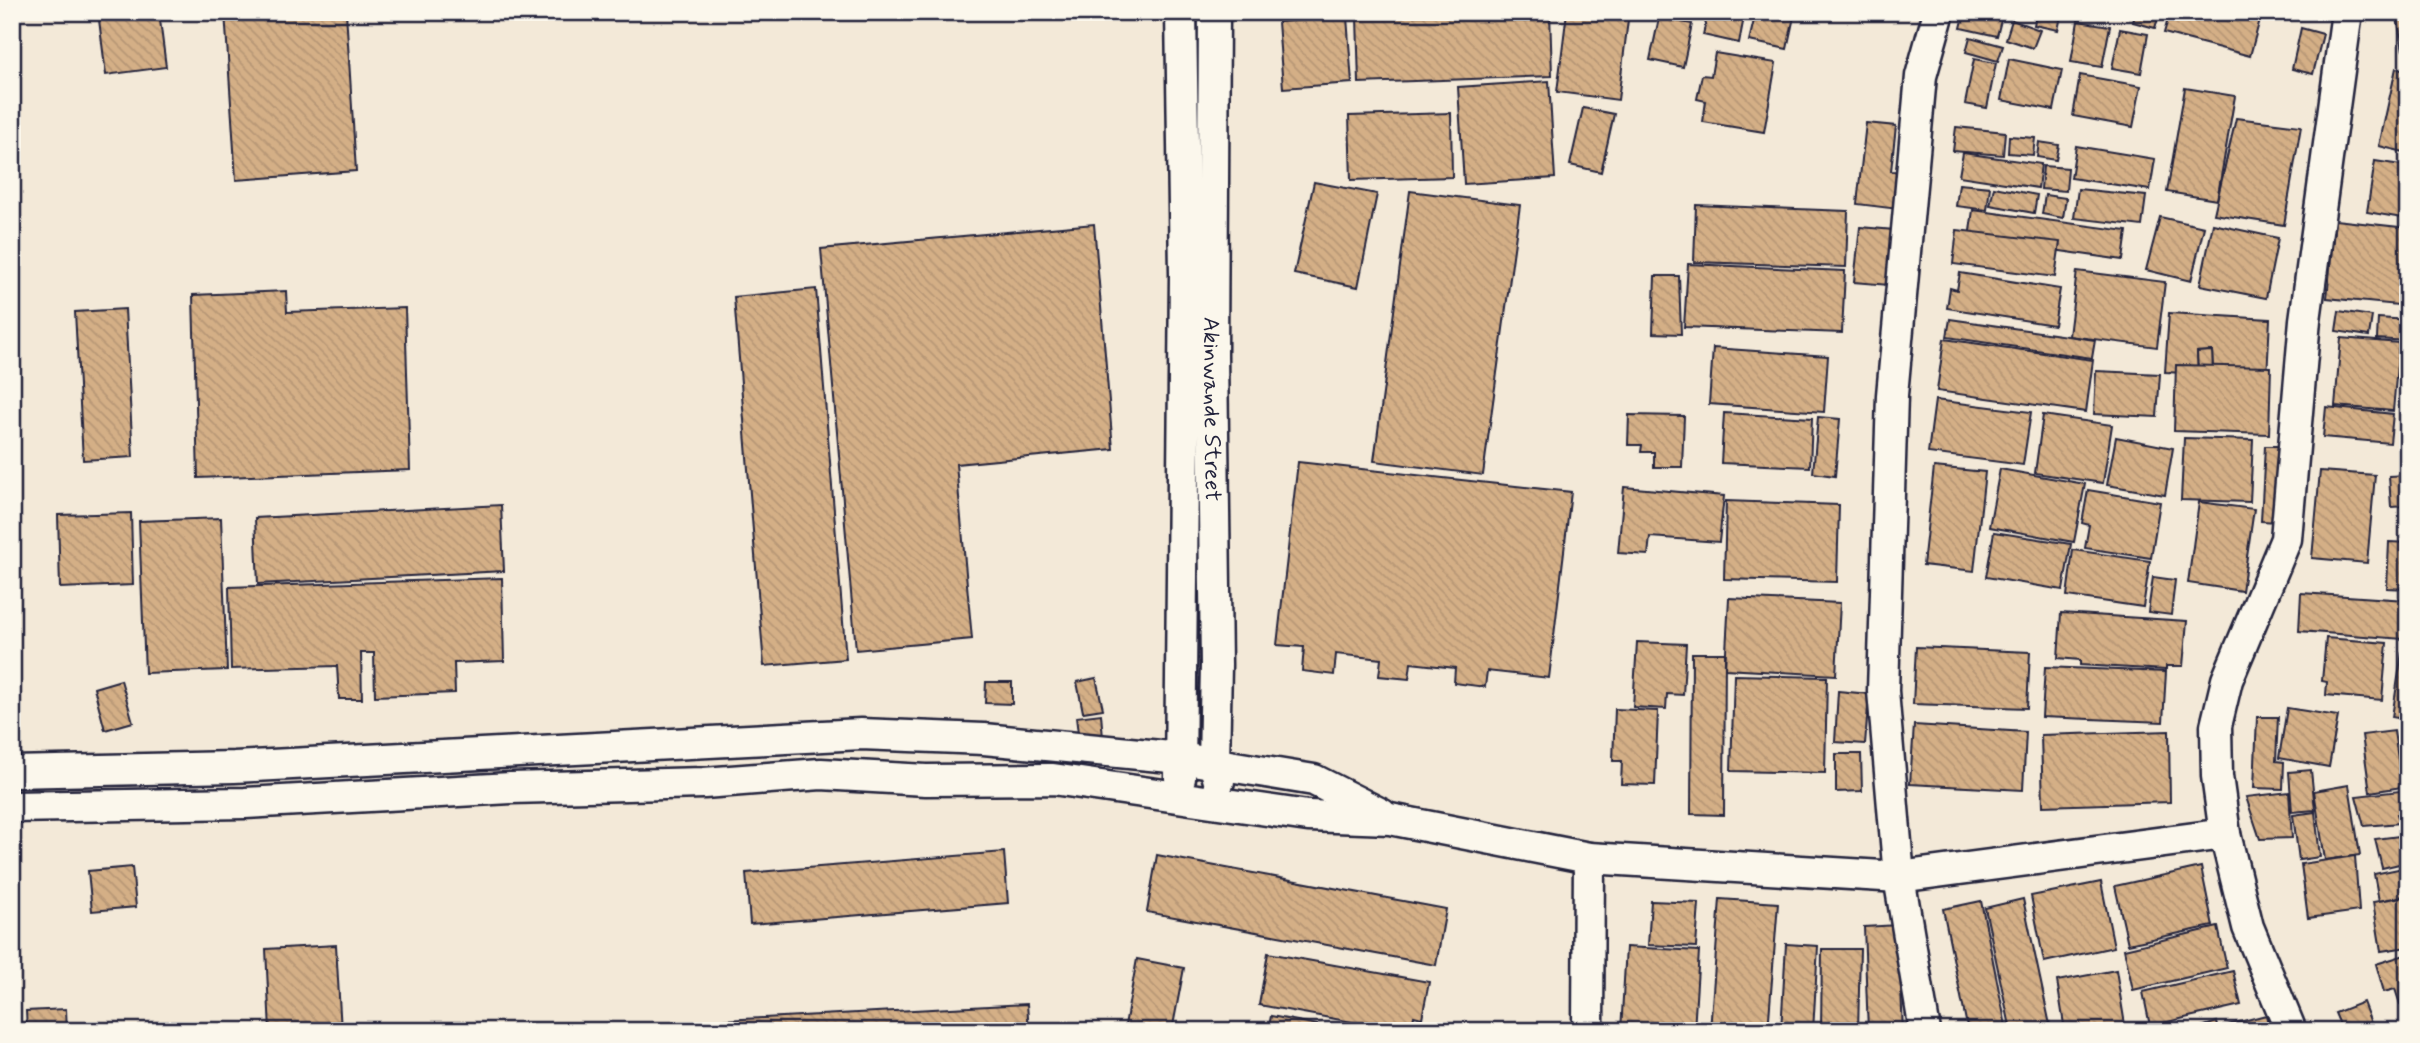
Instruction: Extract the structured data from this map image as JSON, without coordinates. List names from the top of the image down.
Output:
{
  "streets": {
    "street": ["Akinwande Street"]
  }
}
